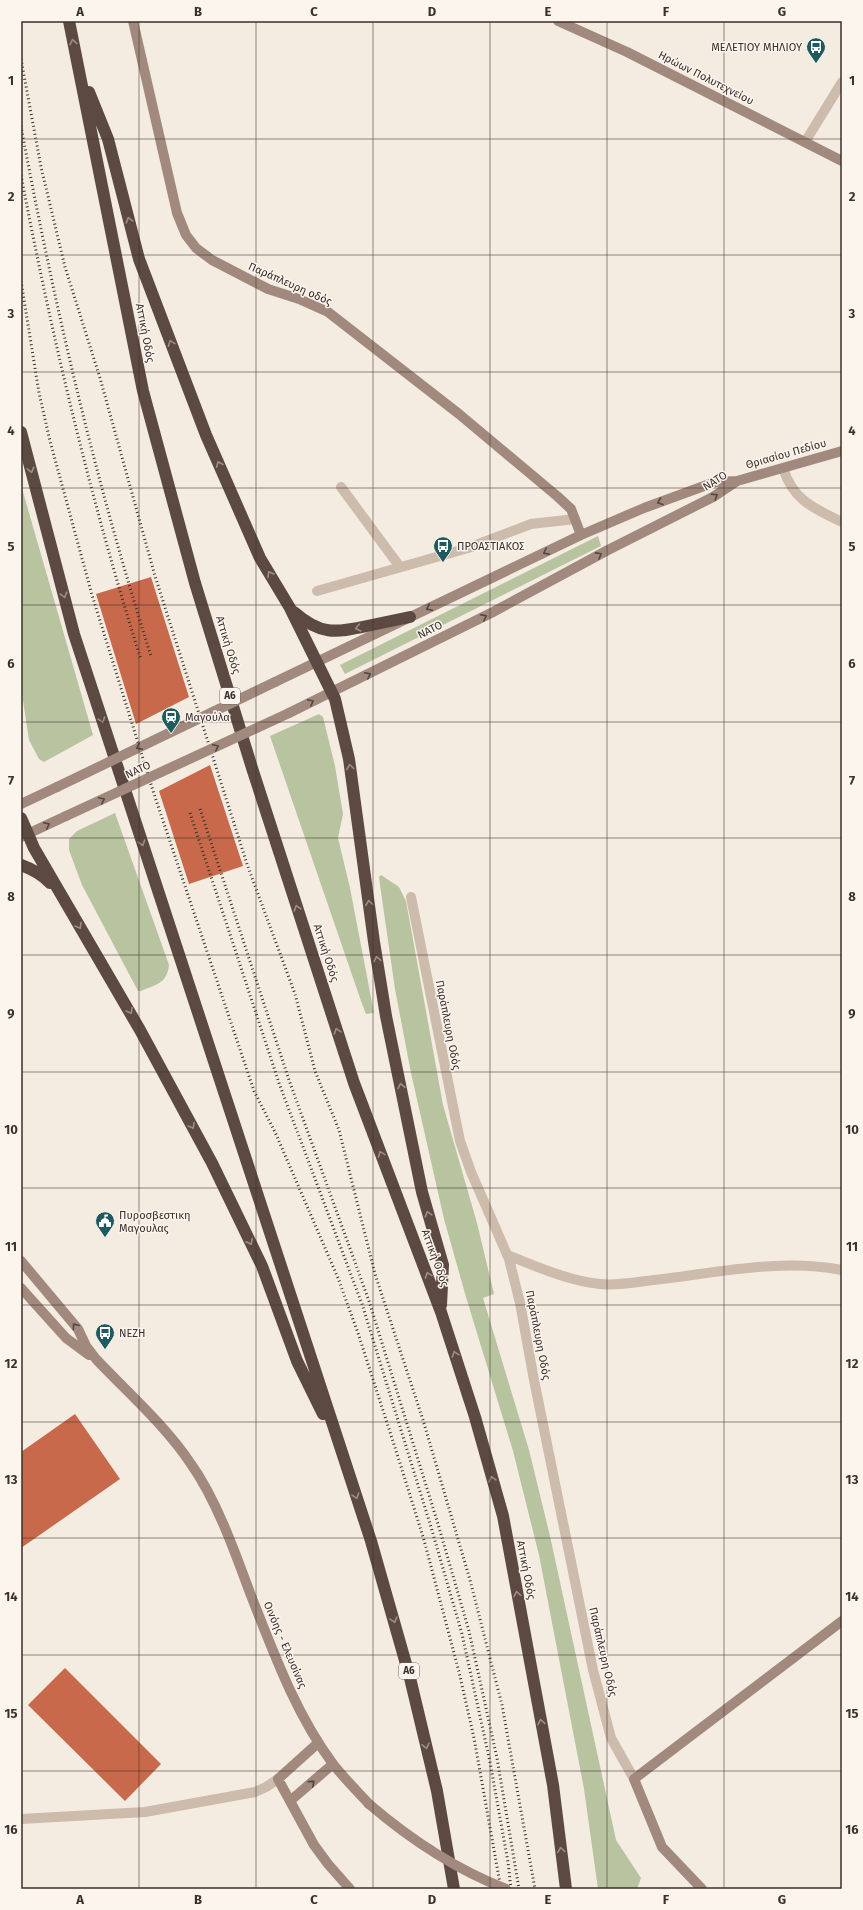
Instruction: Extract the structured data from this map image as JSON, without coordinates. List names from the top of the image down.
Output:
{
  "streets": {
    "highway": ["Αττική Οδός", "Α6"],
    "main road": [
      "Ηρώων Πολυτεχνείου",
      "Παράπλευρη οδός",
      "Θριασίου Πεδίου",
      "ΝΑΤΟ",
      "Οινόης - Ελευσίνας"
    ],
    "street": ["Παράπλευρη Οδός"]
  },
  "crossings": [
    ["Παράπλευρη οδός", "ΝΑΤΟ"],
    ["Θριασίου Πεδίου", "ΝΑΤΟ"]
  ],
  "places": {
    "bus stop": ["ΜΕΛΕΤΙΟΥ ΜΗΛΙΟΥ", "ΠΡΟΑΣΤΙΑΚΟΣ", "ΝΕΖΗ"],
    "station": ["Μαγούλα"],
    "public building": ["Πυροσβεστικη Μαγουλας"]
  },
  "grid": {
    "columns": [
      "A",
      "B",
      "C",
      "D",
      "E",
      "F",
      "G"
    ],
    "rows": [
      "1",
      "2",
      "3",
      "4",
      "5",
      "6",
      "7",
      "8",
      "9",
      "10",
      "11",
      "12",
      "13",
      "14",
      "15",
      "16"
    ]
  }
}
